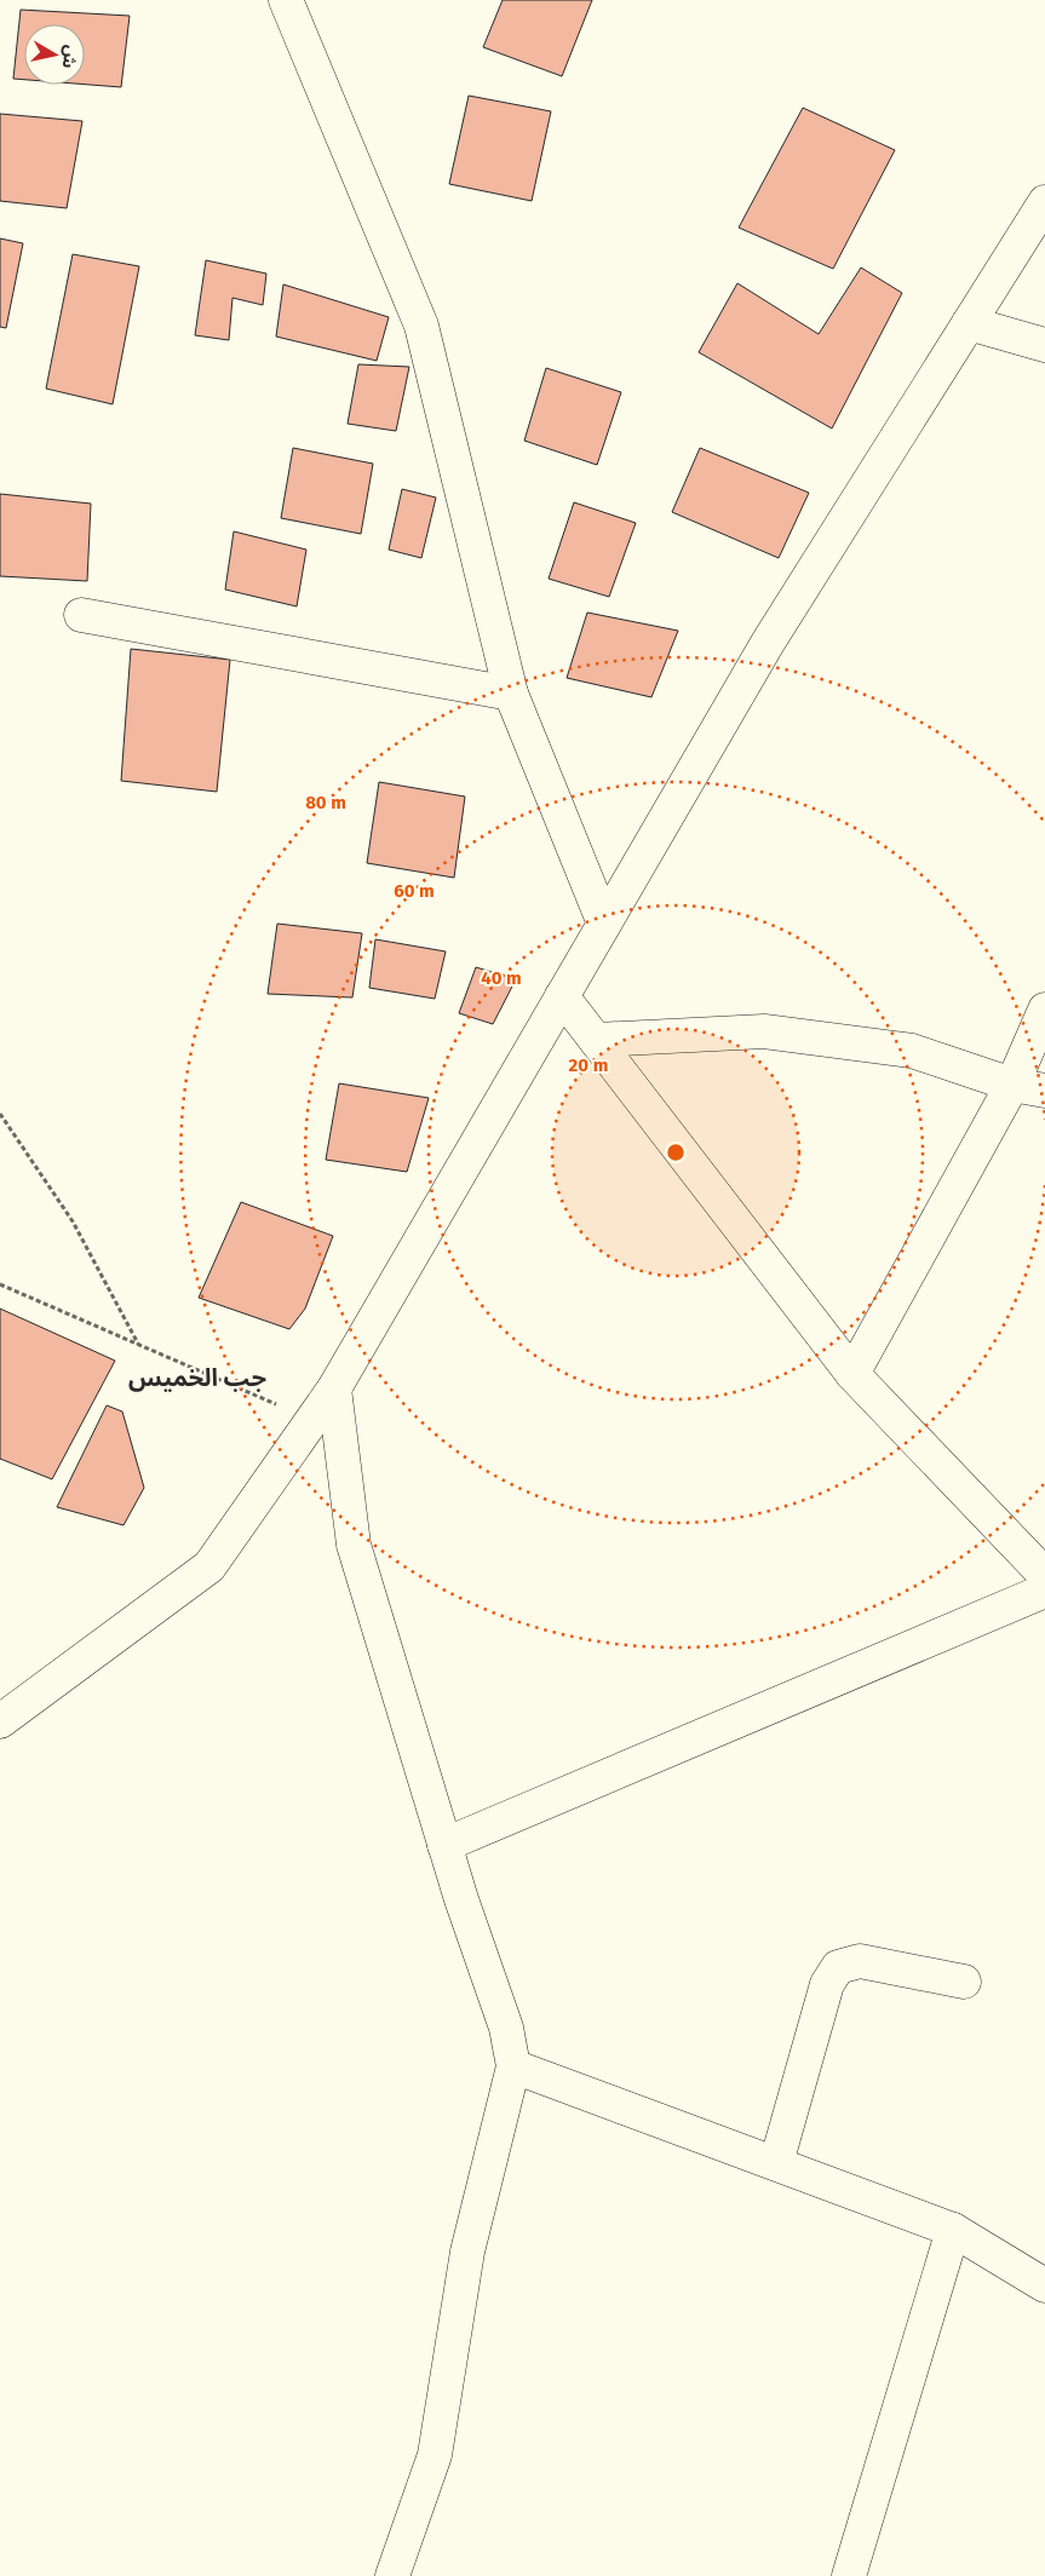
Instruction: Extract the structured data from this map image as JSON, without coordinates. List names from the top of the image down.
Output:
{
  "districts": ["جب الخميس"],
  "north": "right",
  "rings": [
    "80 m",
    "60 m",
    "40 m",
    "20 m"
  ]
}
